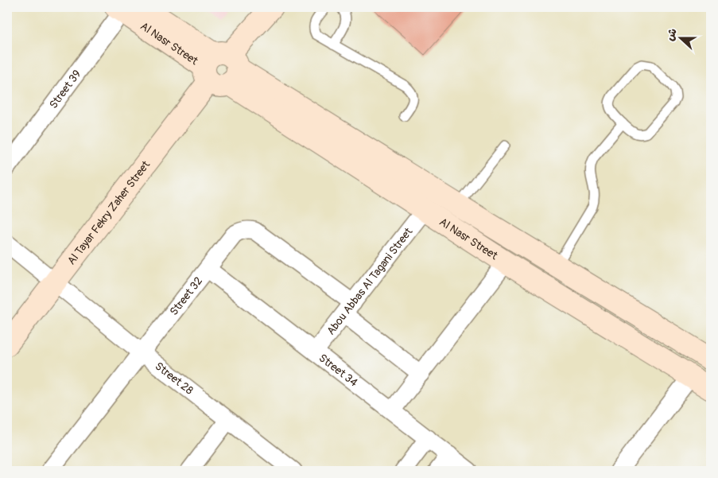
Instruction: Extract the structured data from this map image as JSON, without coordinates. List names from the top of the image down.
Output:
{
  "streets": {
    "main road": ["Al Nasr Street", "Al Tayar Fekry Zaher Street"],
    "street": [
      "Street 39",
      "Abou Abbas Al Tagani Street",
      "Street 32",
      "Street 34",
      "Street 28"
    ]
  },
  "crossings": [
    ["Al Nasr Street", "Street 39"],
    ["Al Nasr Street", "Al Tayar Fekry Zaher Street"],
    ["Al Nasr Street", "Abou Abbas Al Tagani Street"],
    ["Al Tayar Fekry Zaher Street", "Street 28"],
    ["Abou Abbas Al Tagani Street", "Street 32"],
    ["Abou Abbas Al Tagani Street", "Street 34"],
    ["Street 32", "Street 34"],
    ["Street 32", "Street 28"]
  ],
  "north": "left"
}
